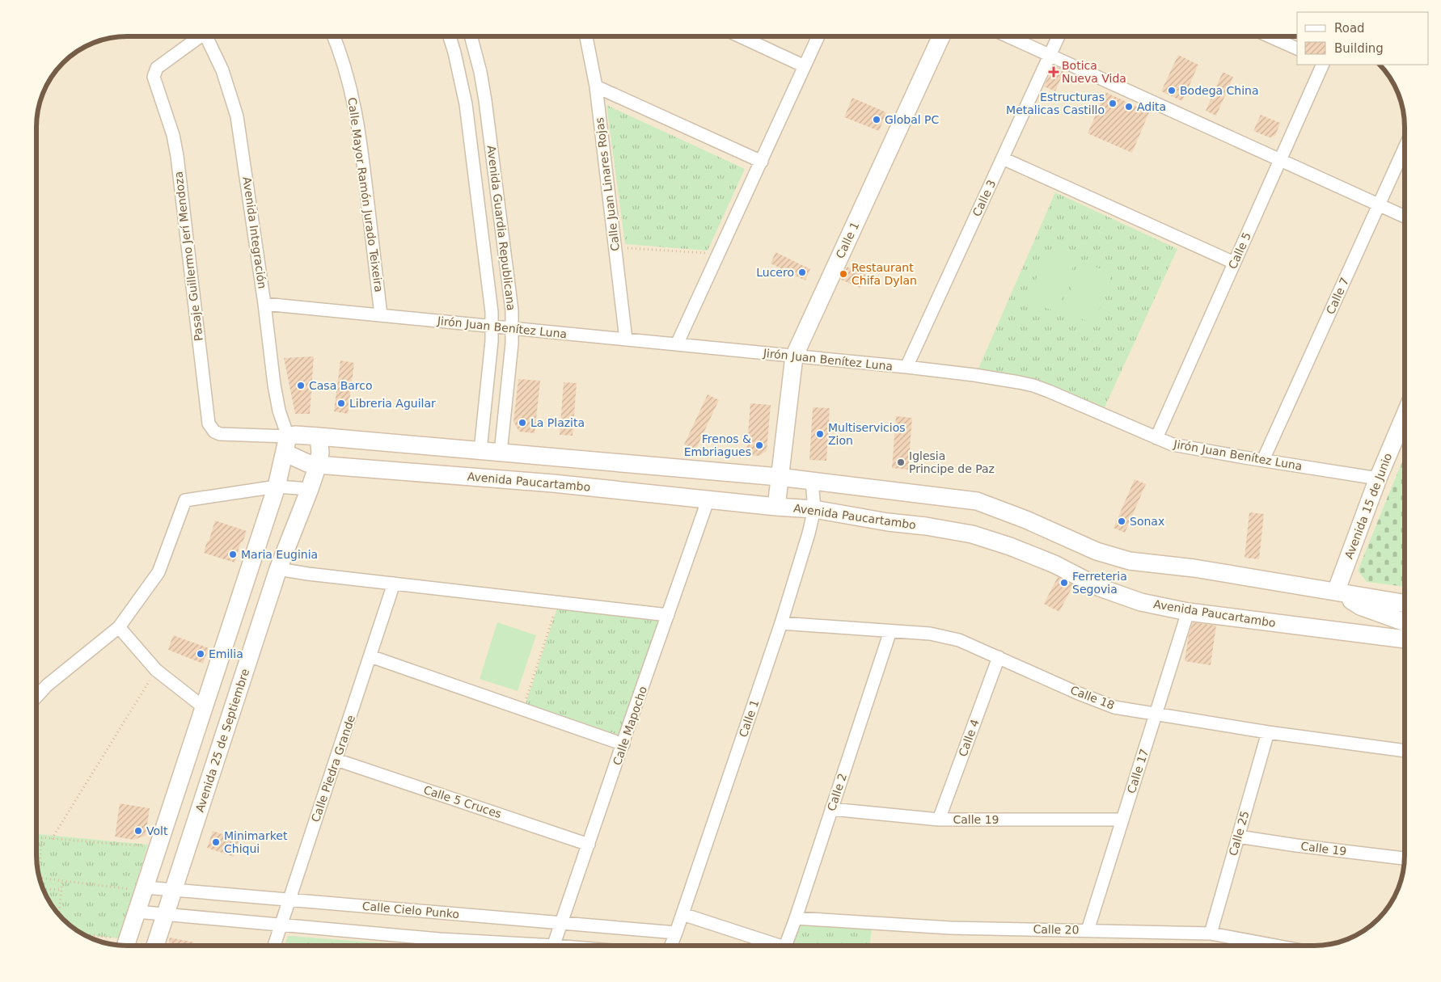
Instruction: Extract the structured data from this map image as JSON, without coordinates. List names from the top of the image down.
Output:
{
  "streets": {
    "main road": [
      "Calle 1",
      "Avenida Paucartambo",
      "Avenida 15 de Junio",
      "Avenida 25 de Septiembre"
    ],
    "street": [
      "Calle Juan Linares Rojas",
      "Calle Mayor Ramón Jurado Teixeira",
      "Calle 3",
      "Avenida Guardia Republicana",
      "Avenida Integración",
      "Calle 5",
      "Pasaje Guillermo Jerí Mendoza",
      "Calle 7",
      "Jirón Juan Benítez Luna",
      "Calle 18",
      "Calle Mapocho",
      "Calle 4",
      "Calle Piedra Grande",
      "Calle 17",
      "Calle 2",
      "Calle 5 Cruces",
      "Calle 19",
      "Calle 25",
      "Calle Cielo Punko",
      "Calle 20"
    ]
  },
  "crossings": [
    ["Calle Juan Linares Rojas", "Jirón Juan Benítez Luna"],
    ["Calle Mayor Ramón Jurado Teixeira", "Jirón Juan Benítez Luna"],
    ["Calle 3", "Jirón Juan Benítez Luna"],
    ["Avenida Guardia Republicana", "Jirón Juan Benítez Luna"],
    ["Avenida Integración", "Pasaje Guillermo Jerí Mendoza"],
    ["Avenida Integración", "Jirón Juan Benítez Luna"],
    ["Avenida Integración", "Avenida Paucartambo"],
    ["Calle 1", "Jirón Juan Benítez Luna"],
    ["Calle 1", "Avenida Paucartambo"],
    ["Calle 1", "Calle 18"],
    ["Calle 1", "Calle Cielo Punko"],
    ["Calle 5", "Jirón Juan Benítez Luna"],
    ["Pasaje Guillermo Jerí Mendoza", "Avenida Paucartambo"],
    ["Calle 7", "Jirón Juan Benítez Luna"],
    ["Jirón Juan Benítez Luna", "Avenida 15 de Junio"],
    ["Avenida Paucartambo", "Calle Mapocho"],
    ["Avenida Paucartambo", "Avenida 25 de Septiembre"],
    ["Avenida Paucartambo", "Calle 17"],
    ["Calle 18", "Calle 4"],
    ["Calle 18", "Calle 17"],
    ["Calle 18", "Calle 2"],
    ["Calle 18", "Calle 25"],
    ["Calle Mapocho", "Calle 5 Cruces"],
    ["Calle Mapocho", "Calle Cielo Punko"],
    ["Calle 4", "Calle 19"],
    ["Avenida 25 de Septiembre", "Calle Cielo Punko"],
    ["Calle Piedra Grande", "Calle 5 Cruces"],
    ["Calle Piedra Grande", "Calle Cielo Punko"],
    ["Calle 17", "Calle 19"],
    ["Calle 17", "Calle 20"],
    ["Calle 2", "Calle 19"],
    ["Calle 2", "Calle 20"],
    ["Calle 19", "Calle 25"],
    ["Calle 25", "Calle 20"]
  ],
  "places": {
    "health": ["Botica Nueva Vida"],
    "other": [
      "Bodega China",
      "Estructuras Metalicas Castillo",
      "Adita",
      "Global PC",
      "Lucero",
      "Restaurant Chifa Dylan",
      "Casa Barco",
      "Libreria Aguilar",
      "La Plazita",
      "Multiservicios Zion",
      "Frenos & Embriagues",
      "Iglesia Principe de Paz",
      "Sonax",
      "Maria Euginia",
      "Ferreteria Segovia",
      "Emilia",
      "Volt",
      "Minimarket Chiqui"
    ]
  },
  "legend": ["Road", "Building"]
}
